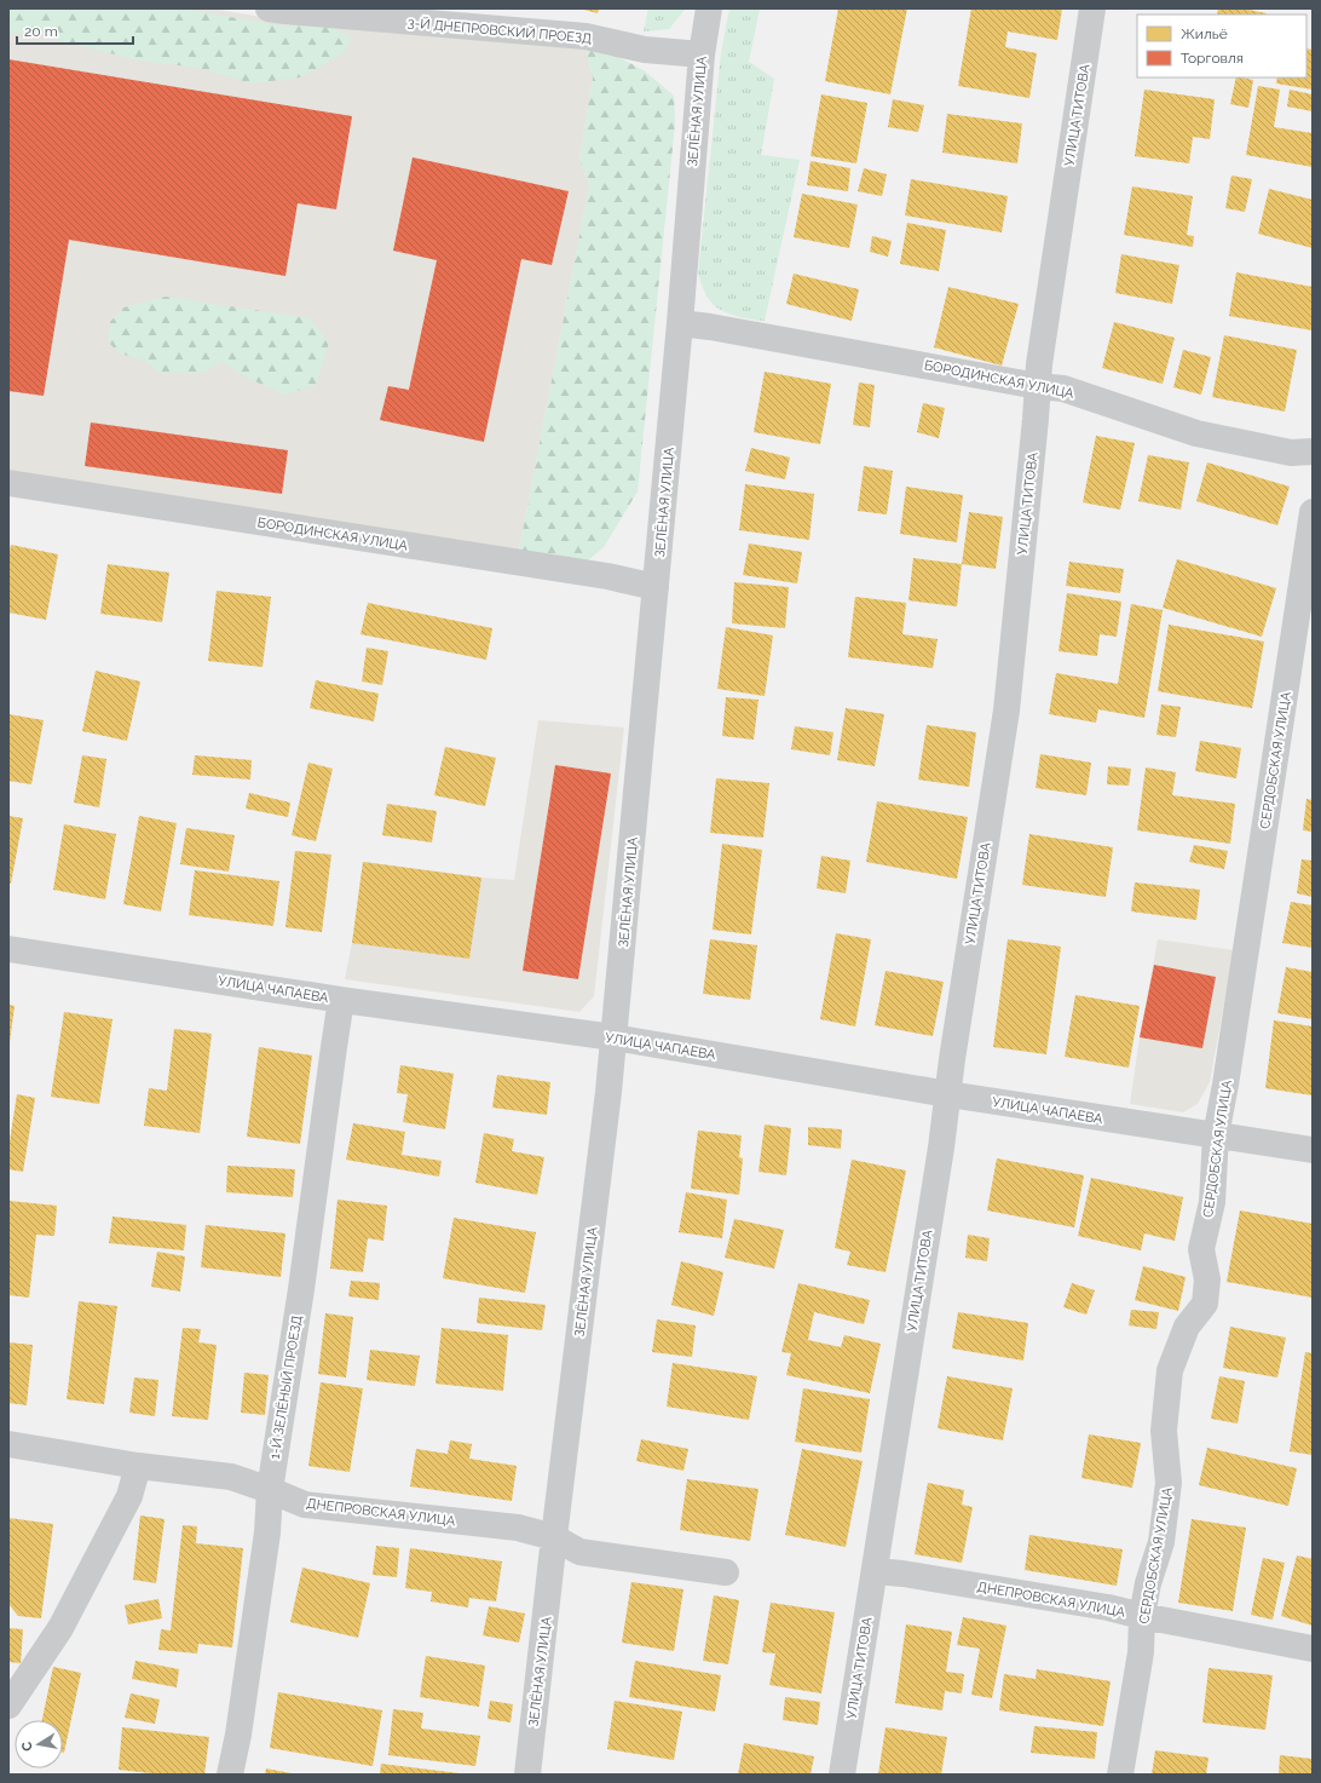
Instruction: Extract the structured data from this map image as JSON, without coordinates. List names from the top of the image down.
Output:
{
  "streets": {
    "street": [
      "3-Й ДНЕПРОВСКИЙ ПРОЕЗД",
      "ЗЕЛЁНАЯ УЛИЦА",
      "УЛИЦА ТИТОВА",
      "БОРОДИНСКАЯ УЛИЦА",
      "СЕРДОБСКАЯ УЛИЦА",
      "УЛИЦА ЧАПАЕВА",
      "1-Й ЗЕЛЁНЫЙ ПРОЕЗД",
      "ДНЕПРОВСКАЯ УЛИЦА"
    ]
  },
  "crossings": [
    ["3-Й ДНЕПРОВСКИЙ ПРОЕЗД", "ЗЕЛЁНАЯ УЛИЦА"],
    ["ЗЕЛЁНАЯ УЛИЦА", "БОРОДИНСКАЯ УЛИЦА"],
    ["ЗЕЛЁНАЯ УЛИЦА", "УЛИЦА ЧАПАЕВА"],
    ["ЗЕЛЁНАЯ УЛИЦА", "ДНЕПРОВСКАЯ УЛИЦА"],
    ["УЛИЦА ТИТОВА", "БОРОДИНСКАЯ УЛИЦА"],
    ["УЛИЦА ТИТОВА", "УЛИЦА ЧАПАЕВА"],
    ["УЛИЦА ТИТОВА", "ДНЕПРОВСКАЯ УЛИЦА"],
    ["СЕРДОБСКАЯ УЛИЦА", "УЛИЦА ЧАПАЕВА"],
    ["СЕРДОБСКАЯ УЛИЦА", "ДНЕПРОВСКАЯ УЛИЦА"],
    ["УЛИЦА ЧАПАЕВА", "1-Й ЗЕЛЁНЫЙ ПРОЕЗД"],
    ["1-Й ЗЕЛЁНЫЙ ПРОЕЗД", "ДНЕПРОВСКАЯ УЛИЦА"]
  ],
  "legend": ["Жильё", "Торговля"],
  "scale_bar": "20 m",
  "north": "left"
}
